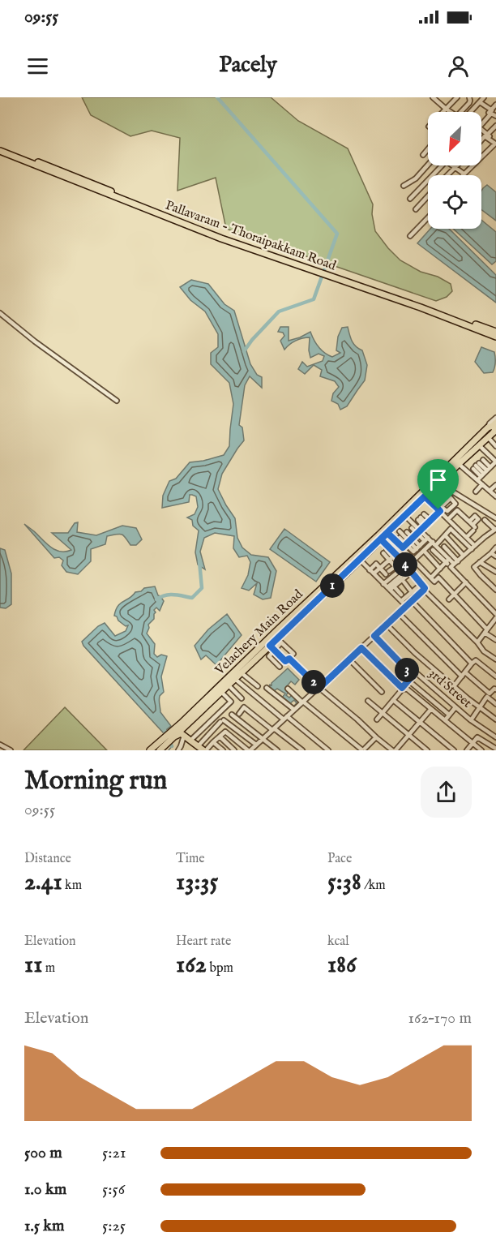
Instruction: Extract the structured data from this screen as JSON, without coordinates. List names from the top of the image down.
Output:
{
  "streets": {
    "main road": ["Pallavaram - Thoraipakkam Road", "Velachery Main Road"],
    "street": ["3rd Street"]
  },
  "north": "bottom left",
  "page": {
    "status": "09:55",
    "header": "Pacely",
    "pins": [
      "4",
      "1",
      "3",
      "2"
    ],
    "heading": ["Morning run", "09:55"],
    "stats": [
      ["Distance", "2.41 km"],
      ["Time", "13:35"],
      ["Pace", "5:38 /km"],
      ["Elevation", "11 m"],
      ["Heart rate", "162 bpm"],
      ["kcal", "186"]
    ],
    "chart": ["Elevation", "162–170 m"],
    "list": [
      {
        "name": "500 m",
        "note": "5:21"
      },
      {
        "name": "1.0 km",
        "note": "5:56"
      },
      {
        "name": "1.5 km",
        "note": "5:25"
      }
    ]
  }
}
